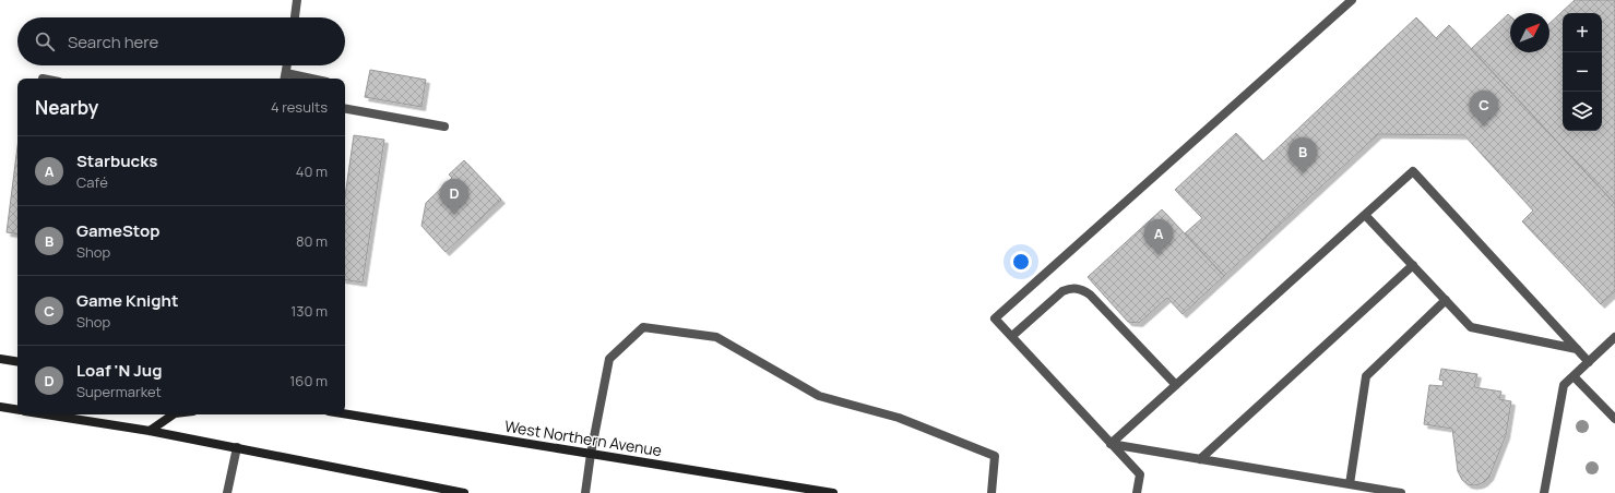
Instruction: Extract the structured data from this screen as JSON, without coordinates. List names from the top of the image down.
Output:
{
  "streets": {
    "main road": ["West Northern Avenue"]
  },
  "north": "top right",
  "page": {
    "map_buttons": ["+", "−"],
    "search": "Search here",
    "heading": ["Nearby", "4 results"],
    "pins": [
      "C",
      "B",
      "D",
      "A"
    ],
    "list": [
      {
        "mark": "A",
        "name": "Starbucks",
        "note": "Café",
        "value": "40 m"
      },
      {
        "mark": "B",
        "name": "GameStop",
        "note": "Shop",
        "value": "80 m"
      },
      {
        "mark": "C",
        "name": "Game Knight",
        "note": "Shop",
        "value": "130 m"
      },
      {
        "mark": "D",
        "name": "Loaf 'N Jug",
        "note": "Supermarket",
        "value": "160 m"
      }
    ]
  }
}
